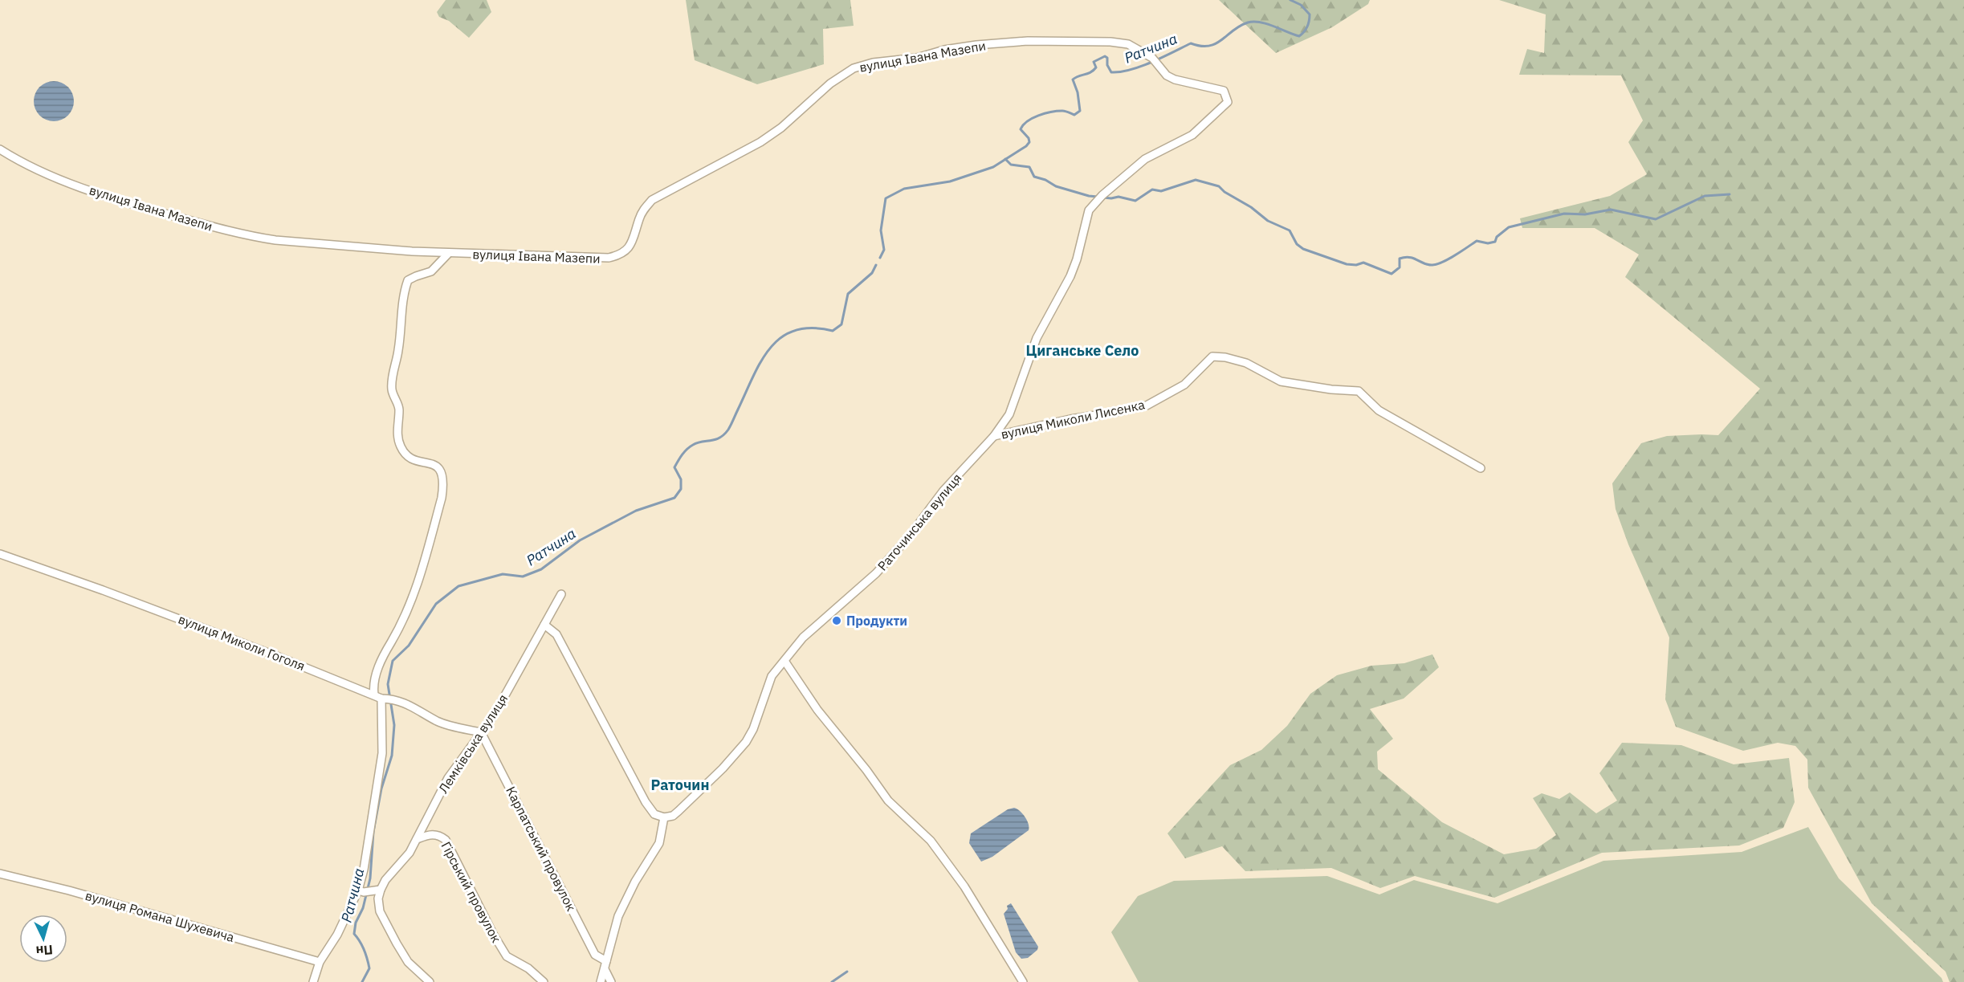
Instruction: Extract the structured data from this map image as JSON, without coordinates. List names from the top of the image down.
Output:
{
  "streets": {
    "street": [
      "вулиця Івана Мазепи",
      "вулиця Миколи Лисенка",
      "Раточинська вулиця",
      "вулиця Миколи Гоголя",
      "Лемківська вулиця",
      "Карпатський провулок",
      "Гірський провулок",
      "вулиця Романа Шухевича"
    ]
  },
  "crossings": [
    ["вулиця Івана Мазепи", "Раточинська вулиця"],
    ["вулиця Миколи Лисенка", "Раточинська вулиця"],
    ["вулиця Миколи Гоголя", "Лемківська вулиця"],
    ["вулиця Миколи Гоголя", "Карпатський провулок"],
    ["Лемківська вулиця", "Карпатський провулок"],
    ["Лемківська вулиця", "Гірський провулок"]
  ],
  "districts": ["Циганське Село", "Раточин"],
  "water": ["Ратчина"],
  "places": ["Продукти"],
  "north": "bottom"
}
